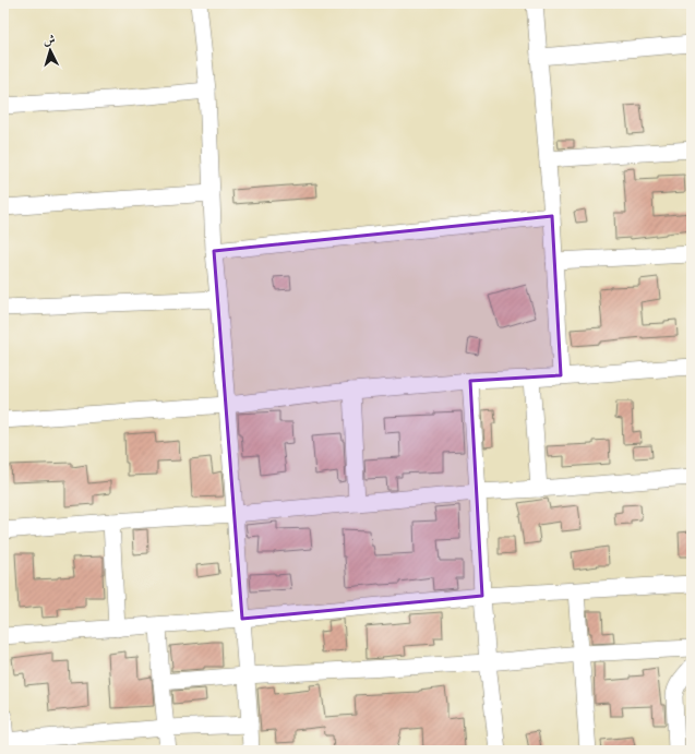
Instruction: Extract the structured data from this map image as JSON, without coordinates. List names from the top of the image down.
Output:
{
  "north": "top"
}
